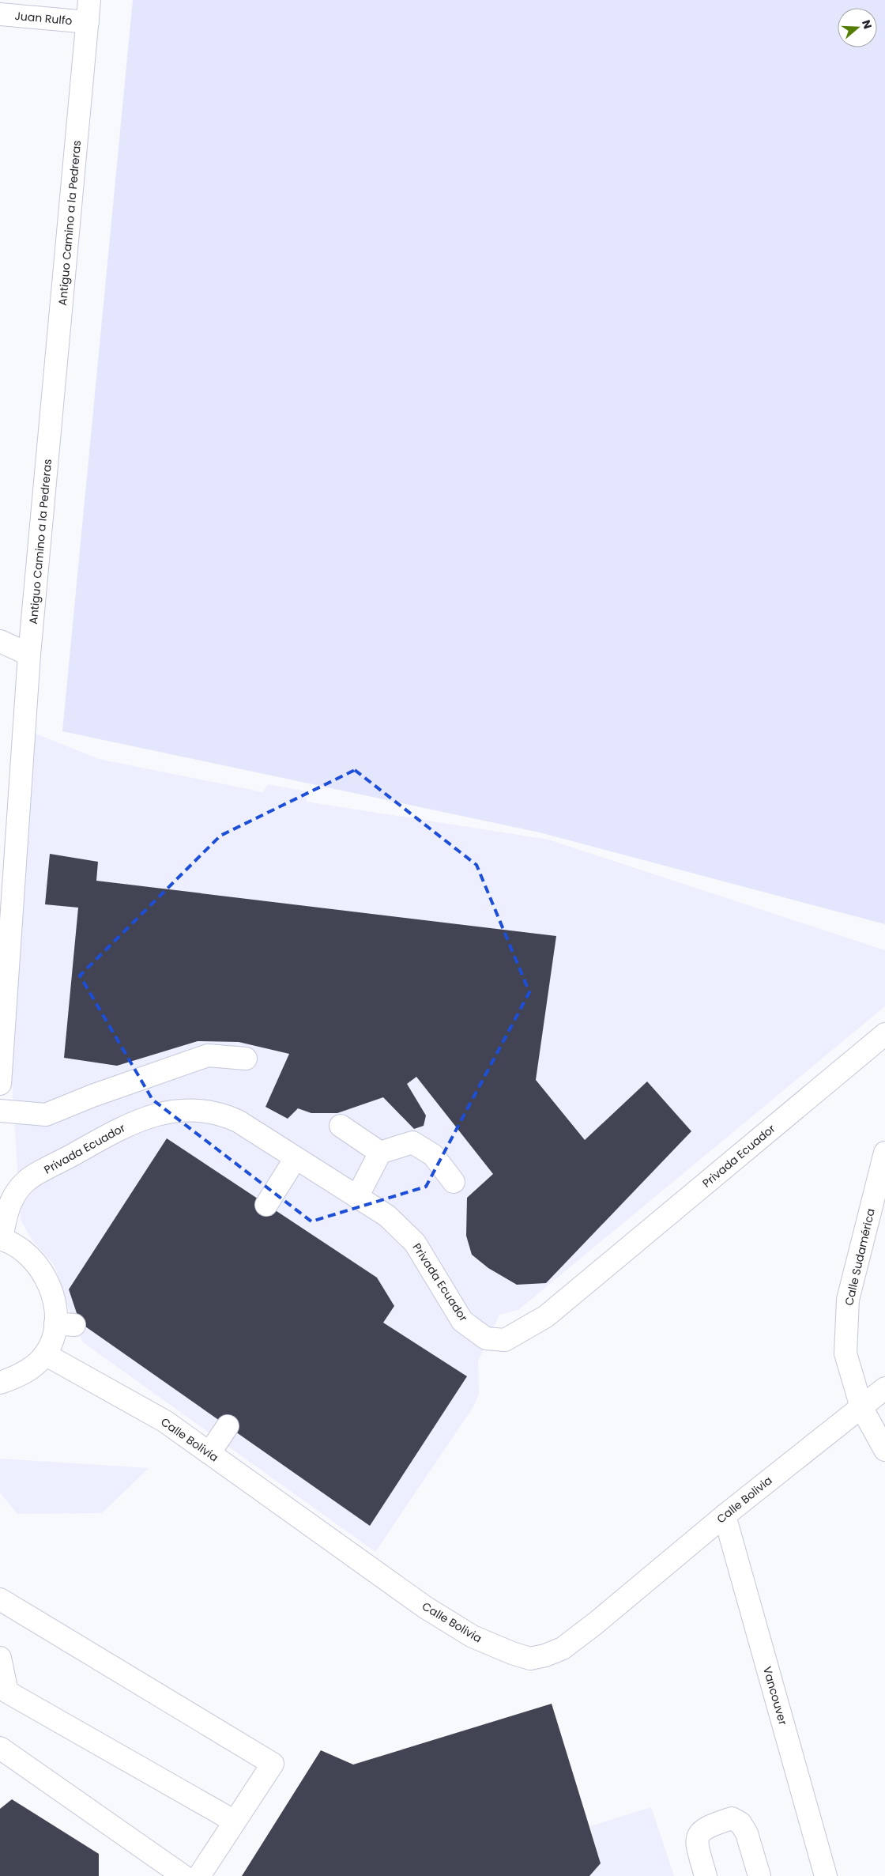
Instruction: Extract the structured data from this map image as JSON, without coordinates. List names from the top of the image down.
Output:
{
  "streets": {
    "street": [
      "Juan Rulfo",
      "Antiguo Camino a la Pedreras",
      "Privada Ecuador",
      "Calle Sudamérica",
      "Calle Bolivia",
      "Vancouver"
    ]
  },
  "crossings": [
    ["Juan Rulfo", "Antiguo Camino a la Pedreras"],
    ["Calle Sudamérica", "Calle Bolivia"],
    ["Calle Bolivia", "Vancouver"]
  ],
  "north": "right"
}
